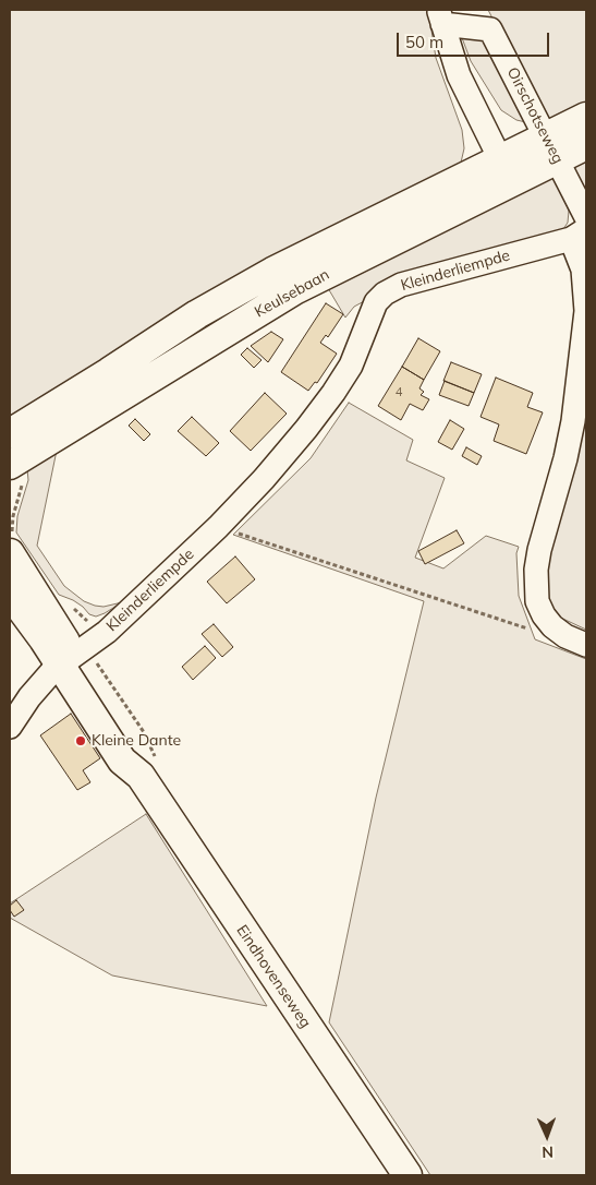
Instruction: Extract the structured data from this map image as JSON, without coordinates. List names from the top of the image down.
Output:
{
  "streets": {
    "main road": ["Keulsebaan", "Eindhovenseweg"],
    "street": ["Oirschotseweg", "Kleinderliempde"]
  },
  "crossings": [
    ["Oirschotseweg", "Keulsebaan"],
    ["Kleinderliempde", "Eindhovenseweg"]
  ],
  "places": ["Kleine Dante"],
  "house_numbers": ["4"],
  "scale_bar": "50 m",
  "north": "bottom"
}
